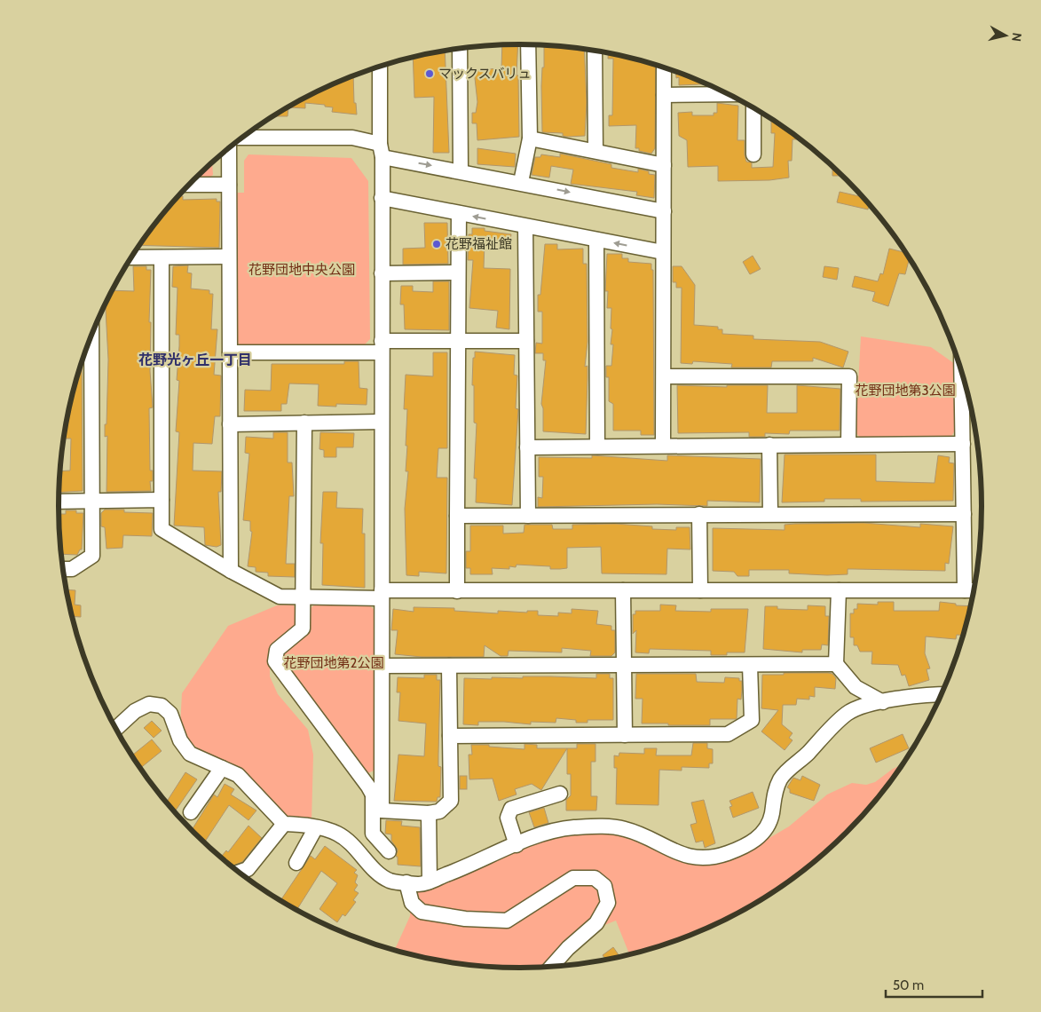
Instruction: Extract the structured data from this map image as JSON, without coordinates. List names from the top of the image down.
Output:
{
  "districts": ["花野光ヶ丘一丁目"],
  "parks": ["花野団地中央公園", "花野団地第3公園", "花野団地第2公園"],
  "places": ["マックスバリュ", "花野福祉館"],
  "scale_bar": "50 m",
  "north": "right"
}
